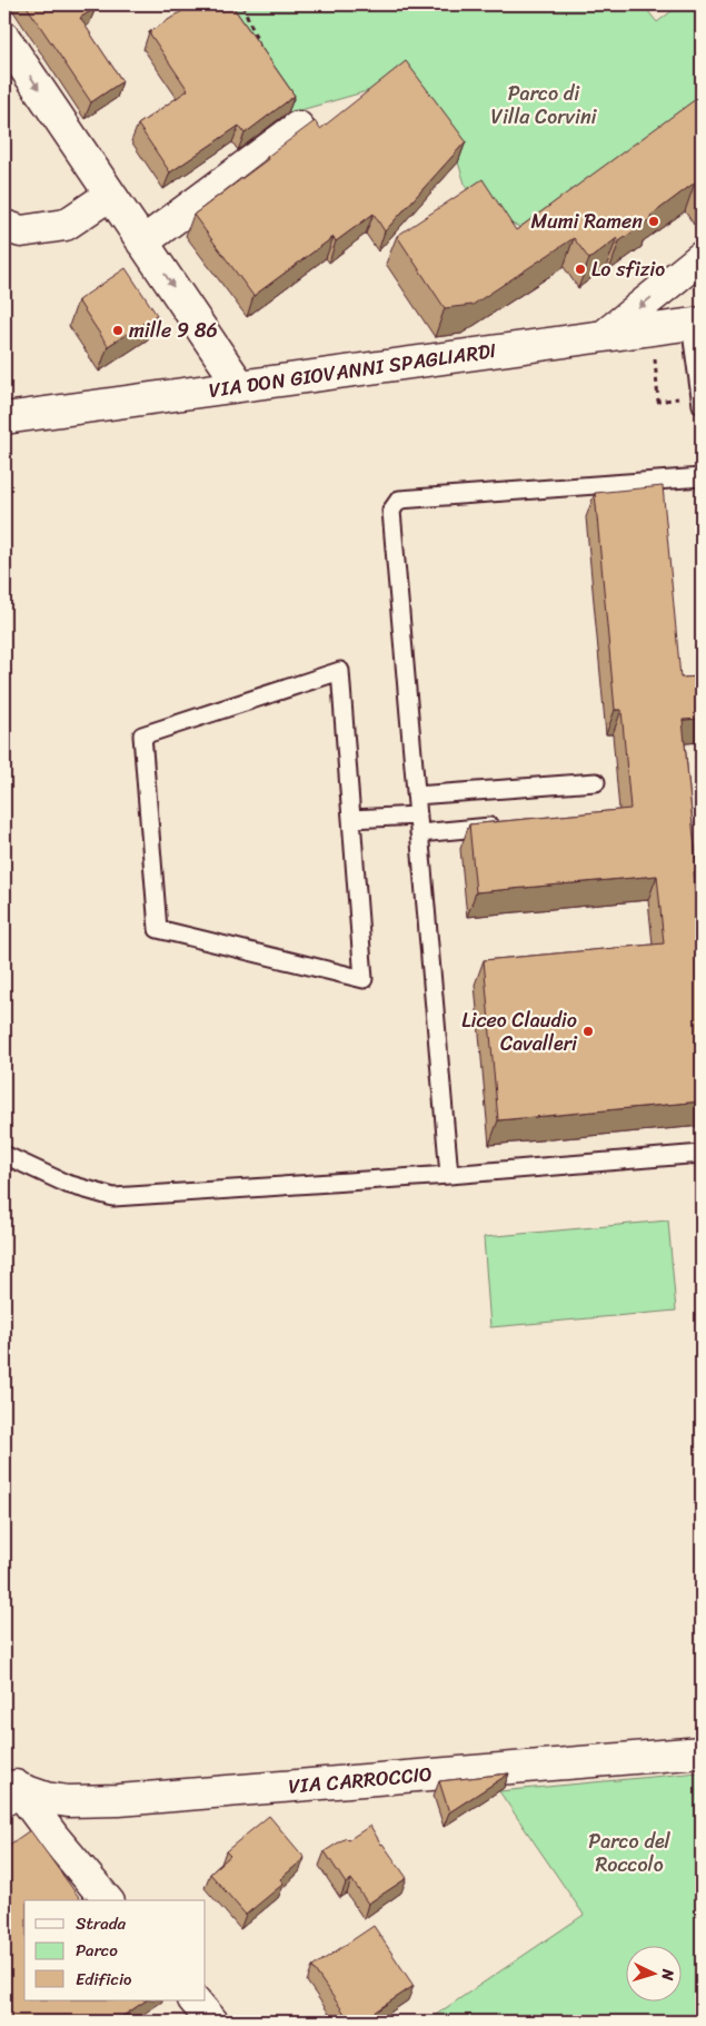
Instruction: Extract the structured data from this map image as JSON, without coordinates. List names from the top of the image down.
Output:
{
  "streets": {
    "street": ["VIA DON GIOVANNI SPAGLIARDI", "VIA CARROCCIO"]
  },
  "parks": ["Parco di Villa Corvini", "Parco del Roccolo"],
  "places": [
    "Mumi Ramen",
    "Lo sfizio",
    "mille 9 86",
    "Liceo Claudio Cavalleri"
  ],
  "legend": ["Strada", "Parco", "Edificio"],
  "north": "right"
}
